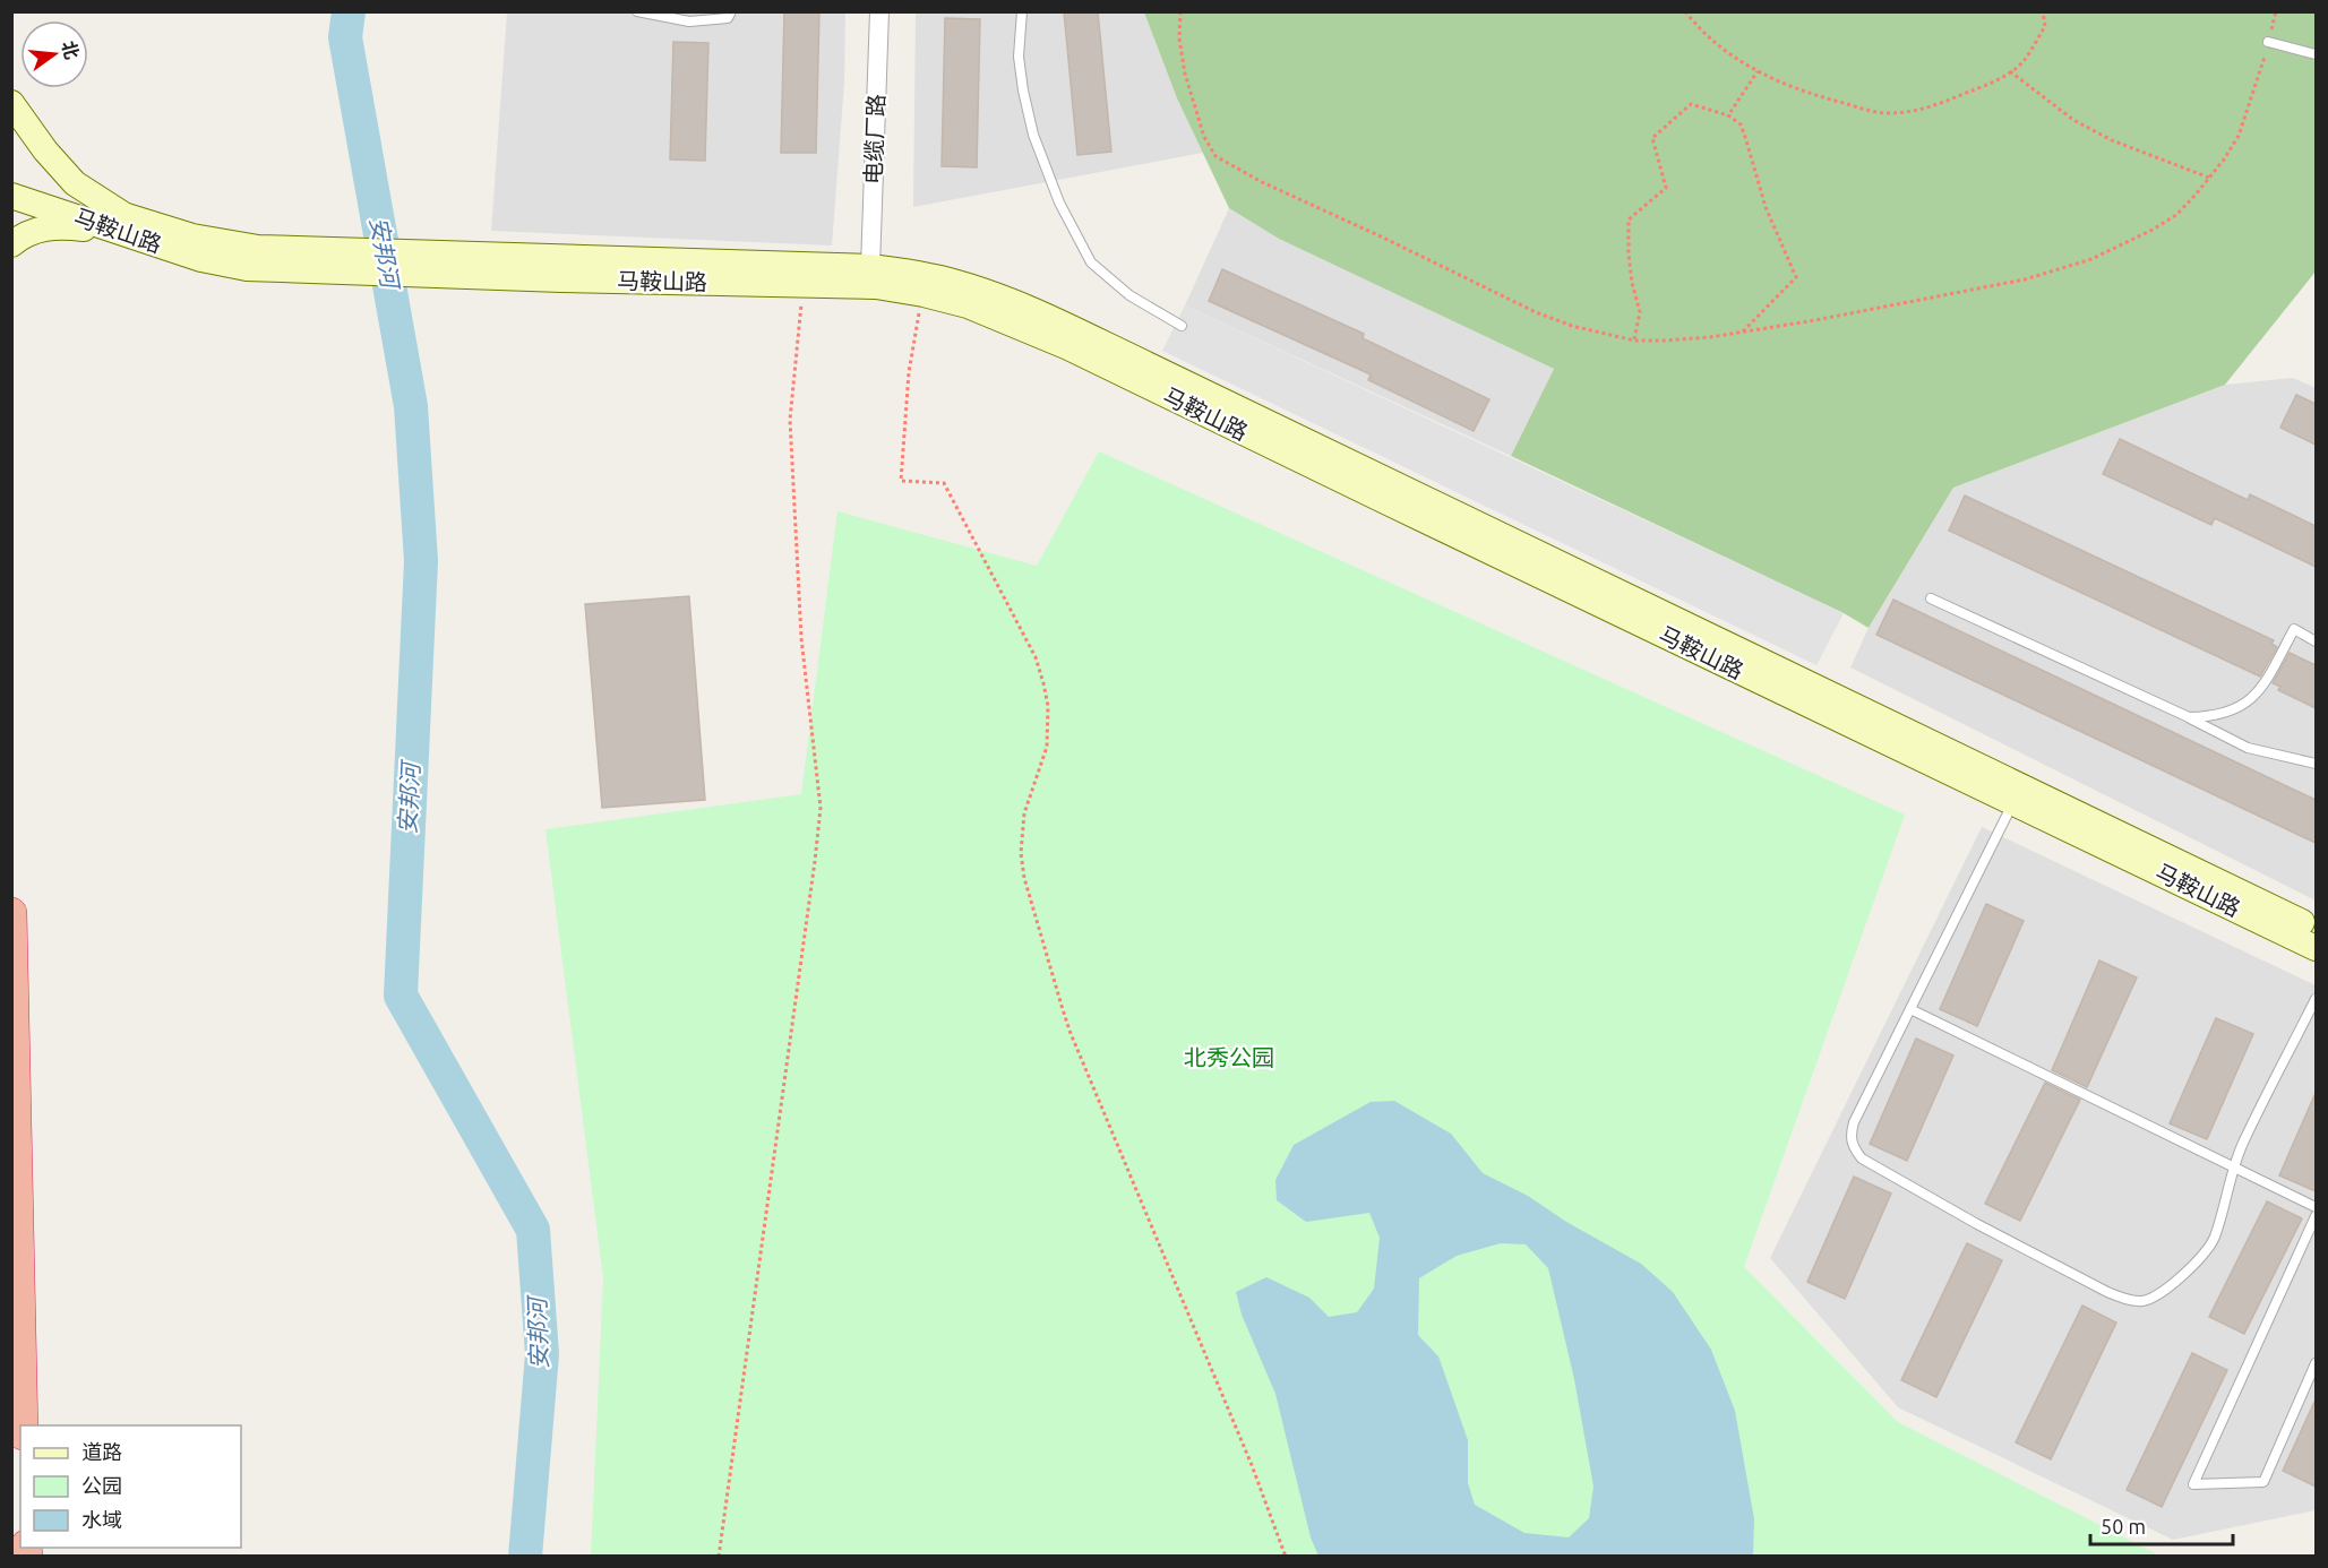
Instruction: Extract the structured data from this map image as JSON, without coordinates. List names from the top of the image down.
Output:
{
  "streets": {
    "main road": ["马鞍山路"],
    "street": ["电缆厂路"]
  },
  "crossings": [
    ["电缆厂路", "马鞍山路"]
  ],
  "water": ["安邦河"],
  "parks": ["北秀公园"],
  "legend": ["道路", "公园", "水域"],
  "scale_bar": "50 m",
  "north": "right"
}
